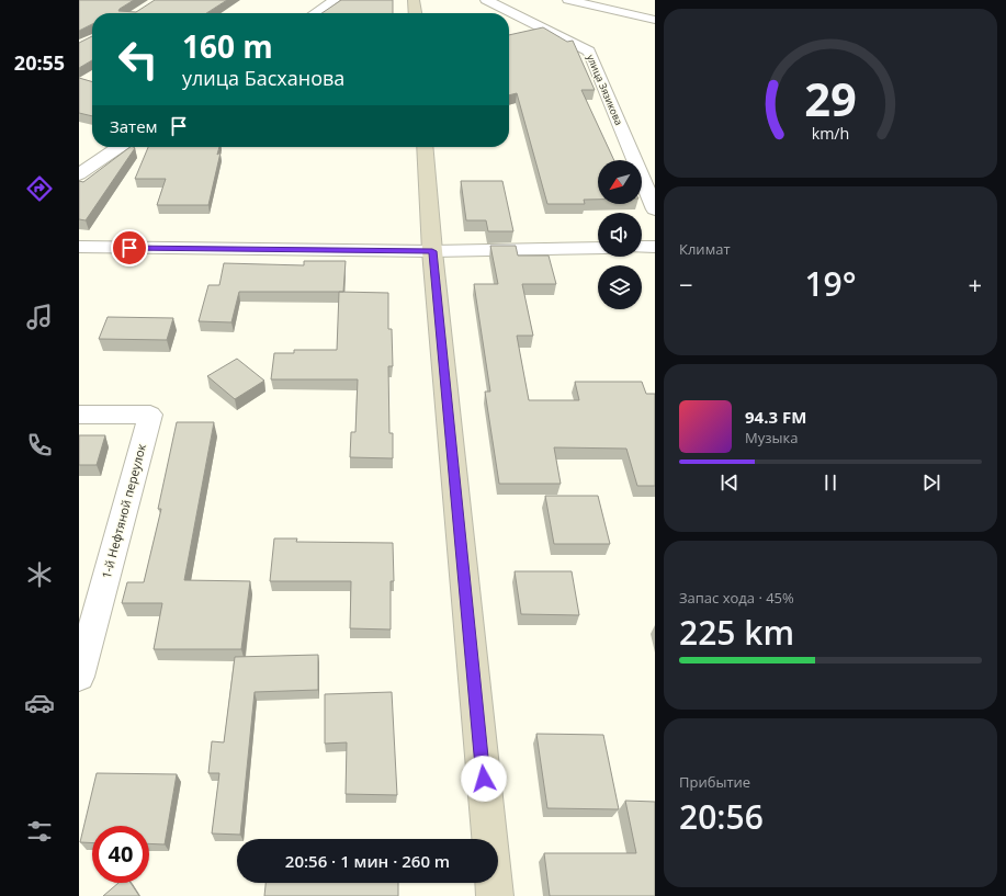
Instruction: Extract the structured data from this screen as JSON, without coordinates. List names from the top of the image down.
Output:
{
  "streets": {
    "street": ["улица Зязикова", "1-й Нефтяной переулок"]
  },
  "north": "bottom left",
  "page": {
    "tabs": "20:55",
    "turn": ["160 m", "улица Басханова"],
    "then": "Затем",
    "tile": [
      "Климат",
      ["Запас хода · 45%", "225 km"],
      ["Прибытие", "20:56"]
    ],
    "heat": ["−", "19°", "+"],
    "song": ["94.3 FM", "Музыка"],
    "limit": "40",
    "trip": "20:56 · 1 мин · 260 m",
    "gauge": ["29", "km/h"]
  }
}
